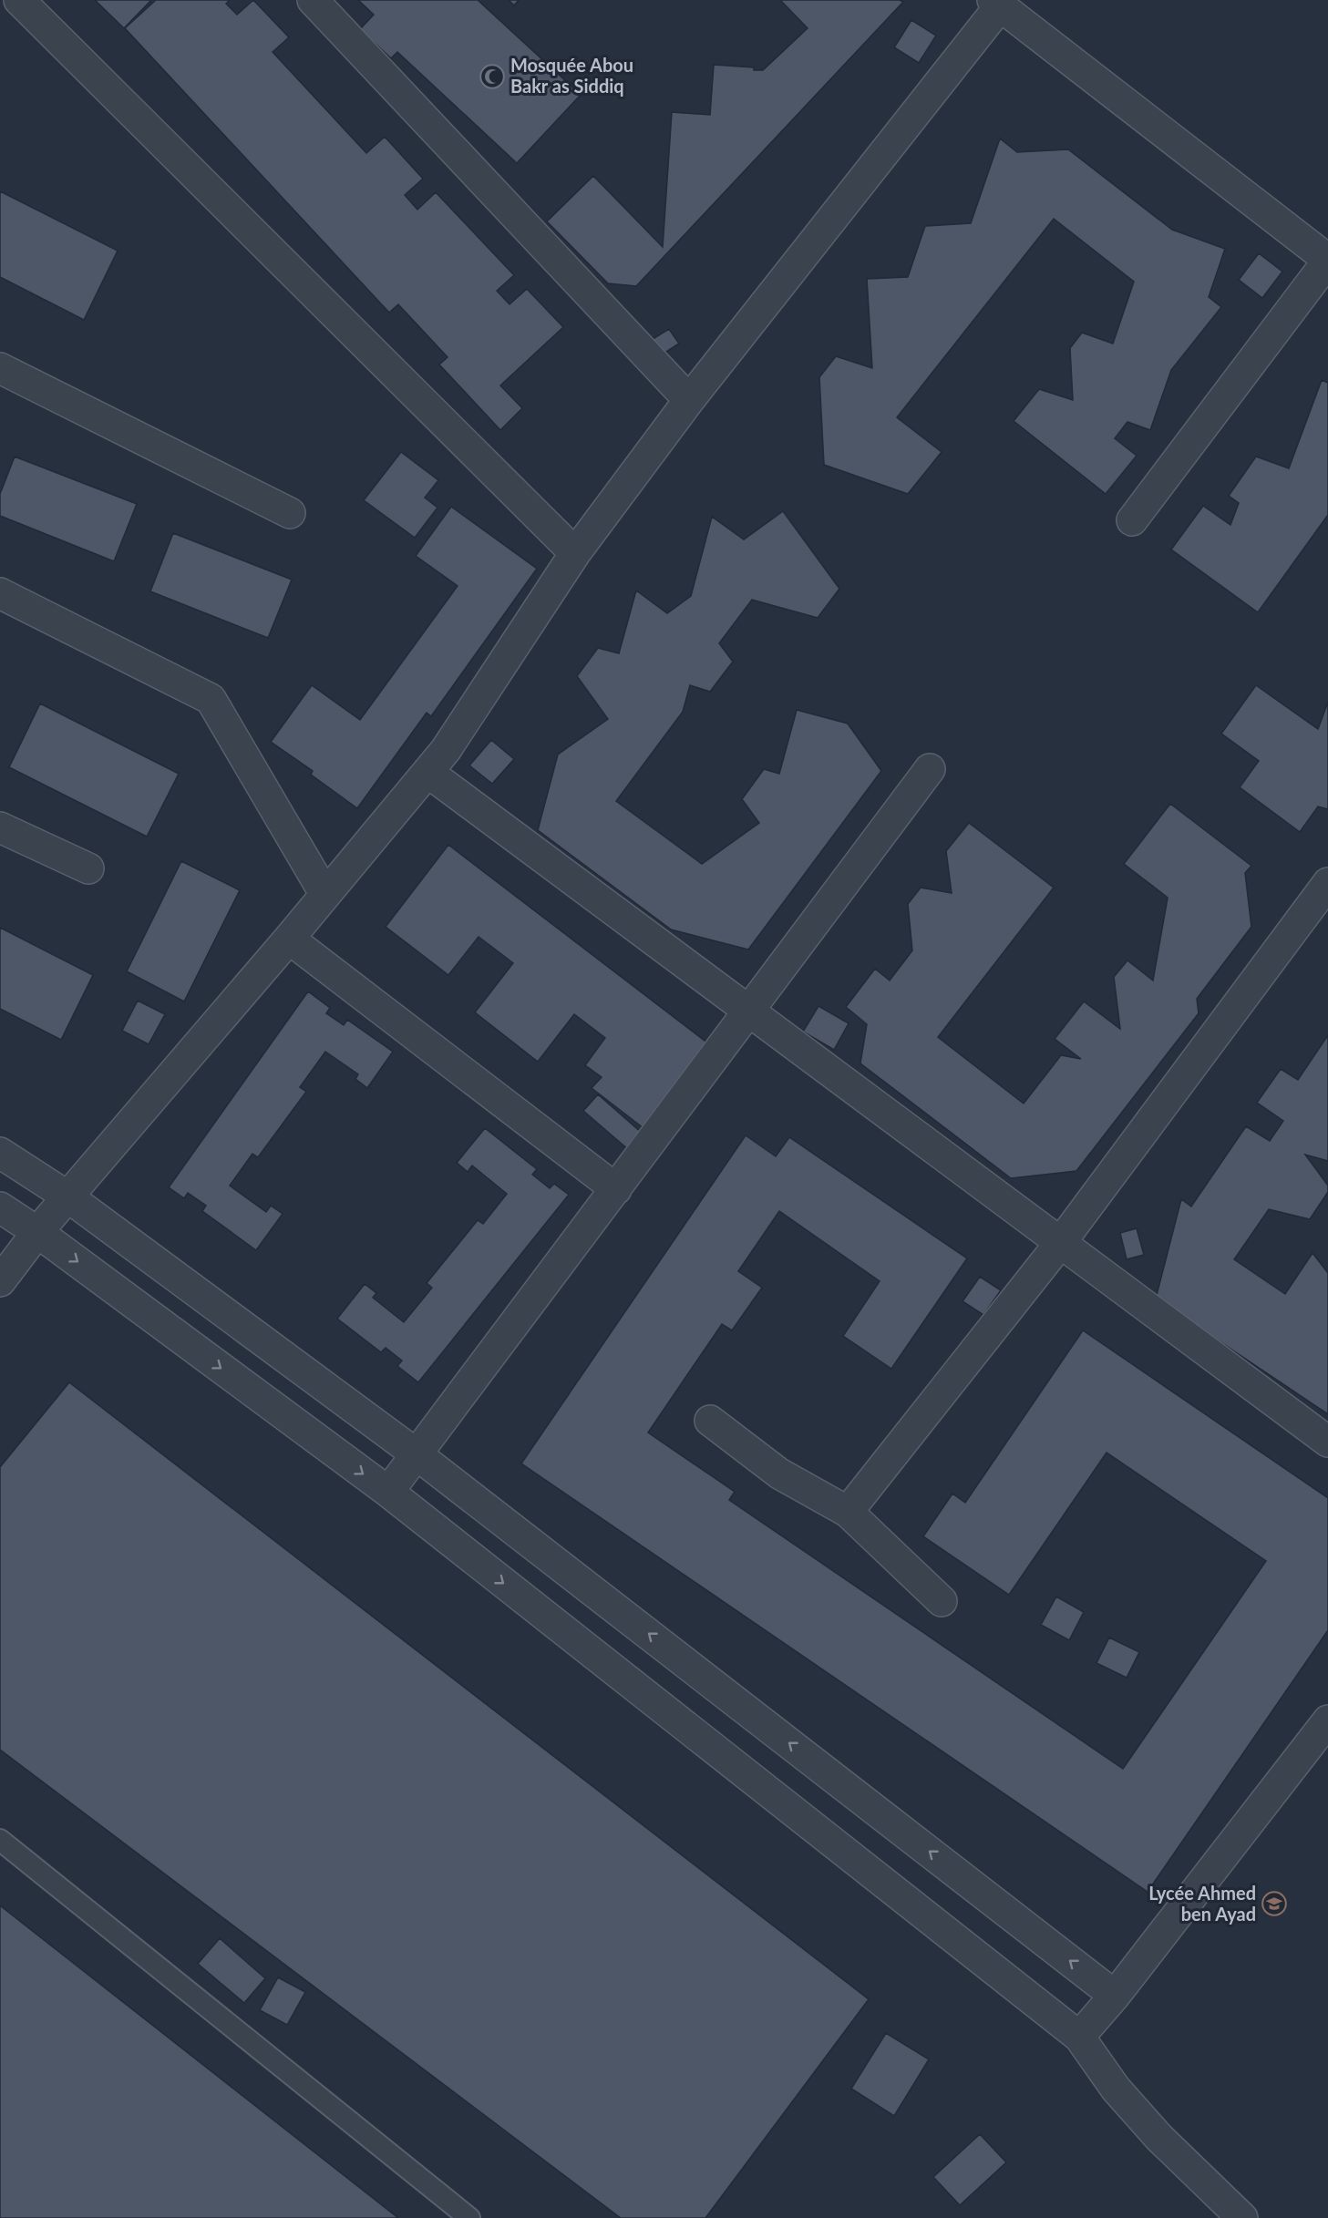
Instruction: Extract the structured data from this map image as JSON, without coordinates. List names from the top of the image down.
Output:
{
  "places": {
    "mosque": ["Mosquée Abou Bakr as Siddiq"],
    "school or university": ["Lycée Ahmed ben Ayad"]
  }
}
